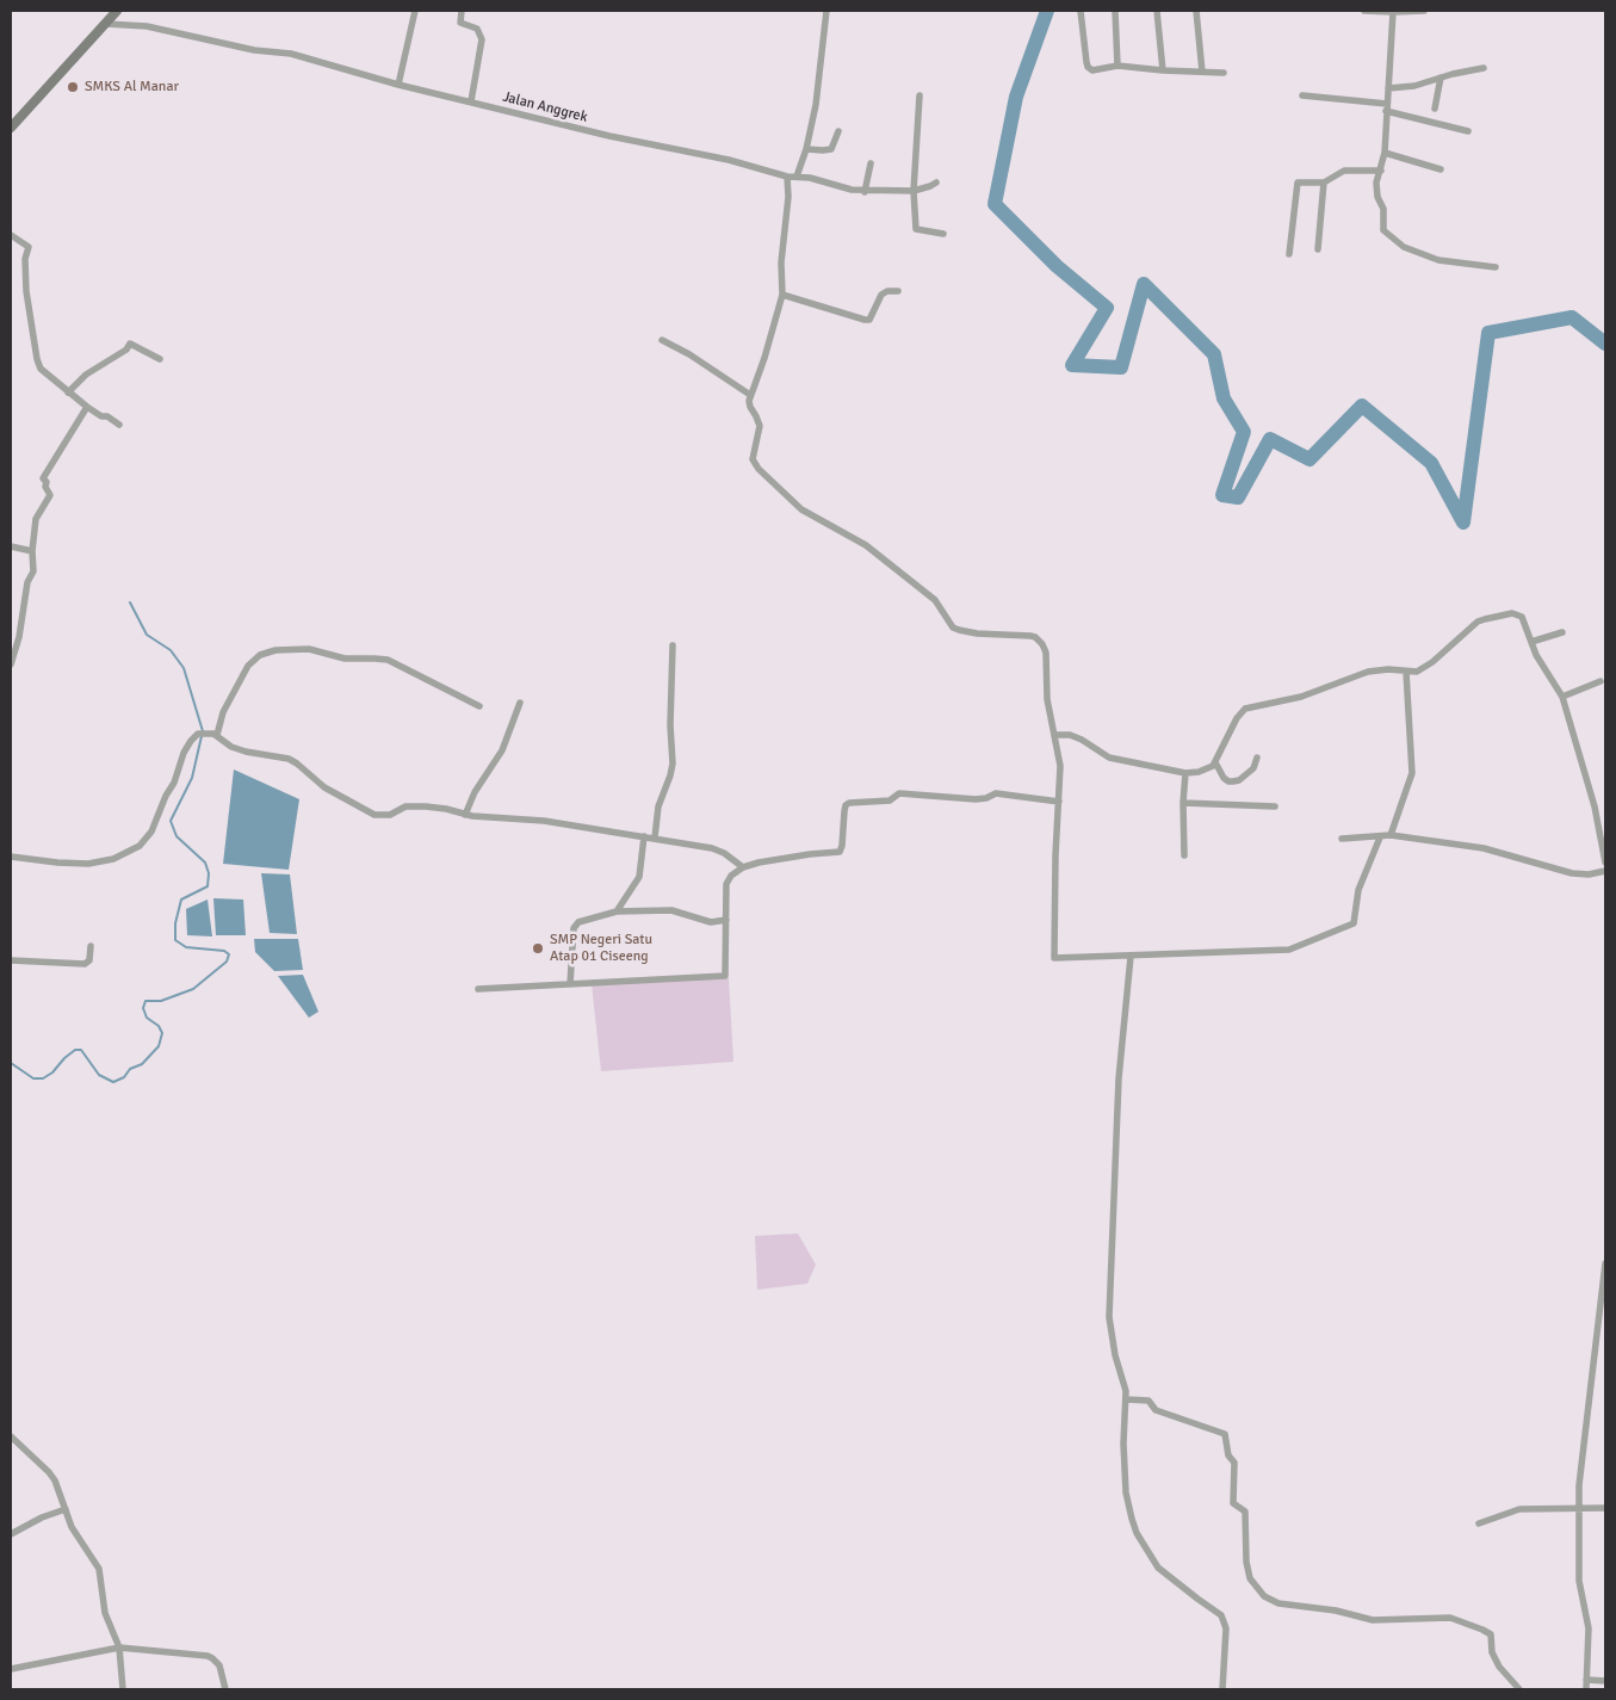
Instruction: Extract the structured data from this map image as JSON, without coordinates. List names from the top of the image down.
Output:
{
  "streets": {
    "street": ["Jalan Anggrek"]
  },
  "places": ["SMKS Al Manar", "SMP Negeri Satu Atap 01 Ciseeng"]
}
